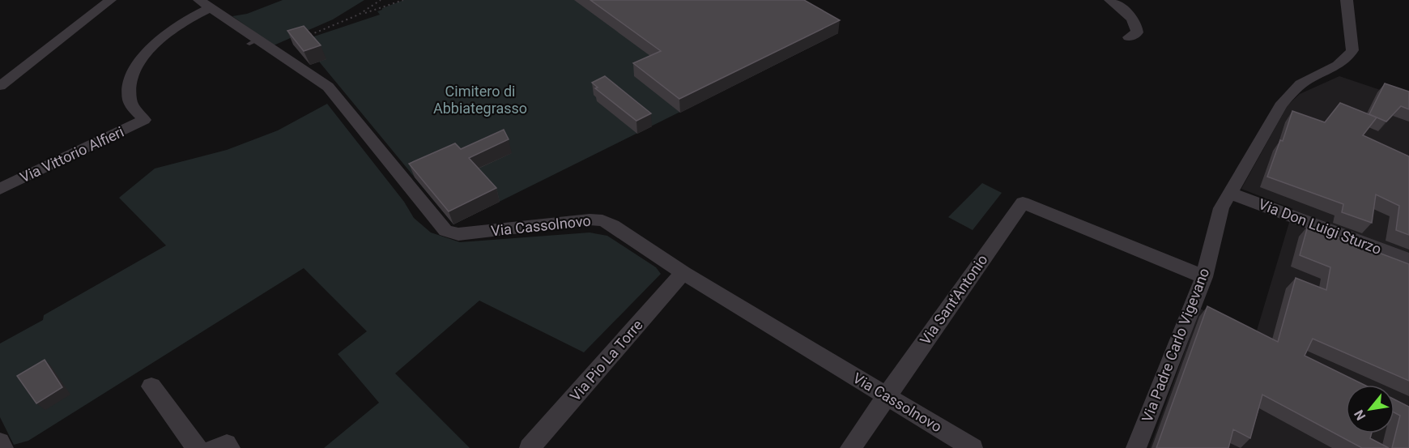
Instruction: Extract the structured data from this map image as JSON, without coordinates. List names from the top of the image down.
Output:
{
  "streets": {
    "street": [
      "Via Vittorio Alfieri",
      "Via Cassolnovo",
      "Via Don Luigi Sturzo",
      "Via Sant'Antonio",
      "Via Padre Carlo Vigevano",
      "Via Pio La Torre"
    ]
  },
  "crossings": [
    ["Via Vittorio Alfieri", "Via Cassolnovo"],
    ["Via Cassolnovo", "Via Sant'Antonio"],
    ["Via Cassolnovo", "Via Pio La Torre"],
    ["Via Don Luigi Sturzo", "Via Padre Carlo Vigevano"],
    ["Via Sant'Antonio", "Via Padre Carlo Vigevano"]
  ],
  "parks": ["Cimitero di Abbiategrasso"],
  "north": "bottom left"
}
